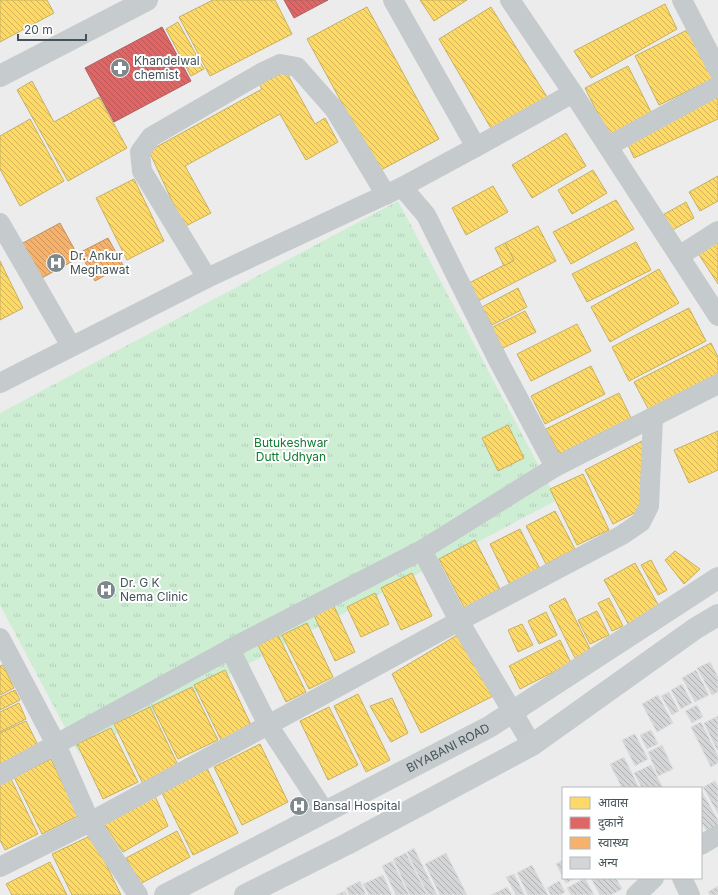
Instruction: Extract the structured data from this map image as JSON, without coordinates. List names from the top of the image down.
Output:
{
  "streets": {
    "main road": ["BIYABANI ROAD"]
  },
  "parks": ["Butukeshwar Dutt Udhyan"],
  "places": {
    "pharmacy": ["Khandelwal chemist"],
    "hospital": ["Dr. Ankur Meghawat", "Dr. G K Nema Clinic", "Bansal Hospital"]
  },
  "legend": [
    "आवास",
    "दुकानें",
    "स्वास्थ्य",
    "अन्य"
  ],
  "scale_bar": "20 m"
}
